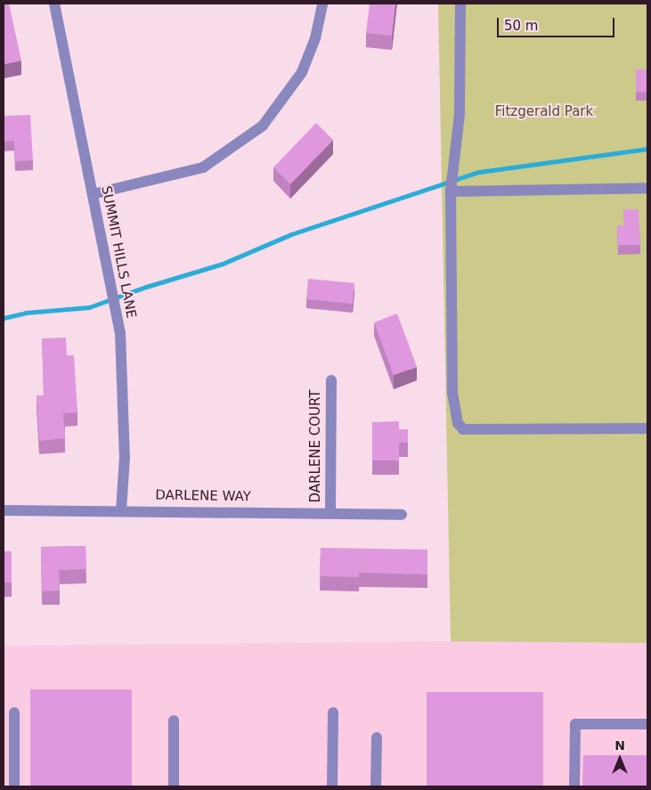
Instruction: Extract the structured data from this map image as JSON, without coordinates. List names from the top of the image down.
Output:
{
  "streets": {
    "street": ["SUMMIT HILLS LANE", "DARLENE COURT", "DARLENE WAY"]
  },
  "crossings": [
    ["SUMMIT HILLS LANE", "DARLENE WAY"],
    ["DARLENE COURT", "DARLENE WAY"]
  ],
  "parks": ["Fitzgerald Park"],
  "scale_bar": "50 m",
  "north": "top"
}
